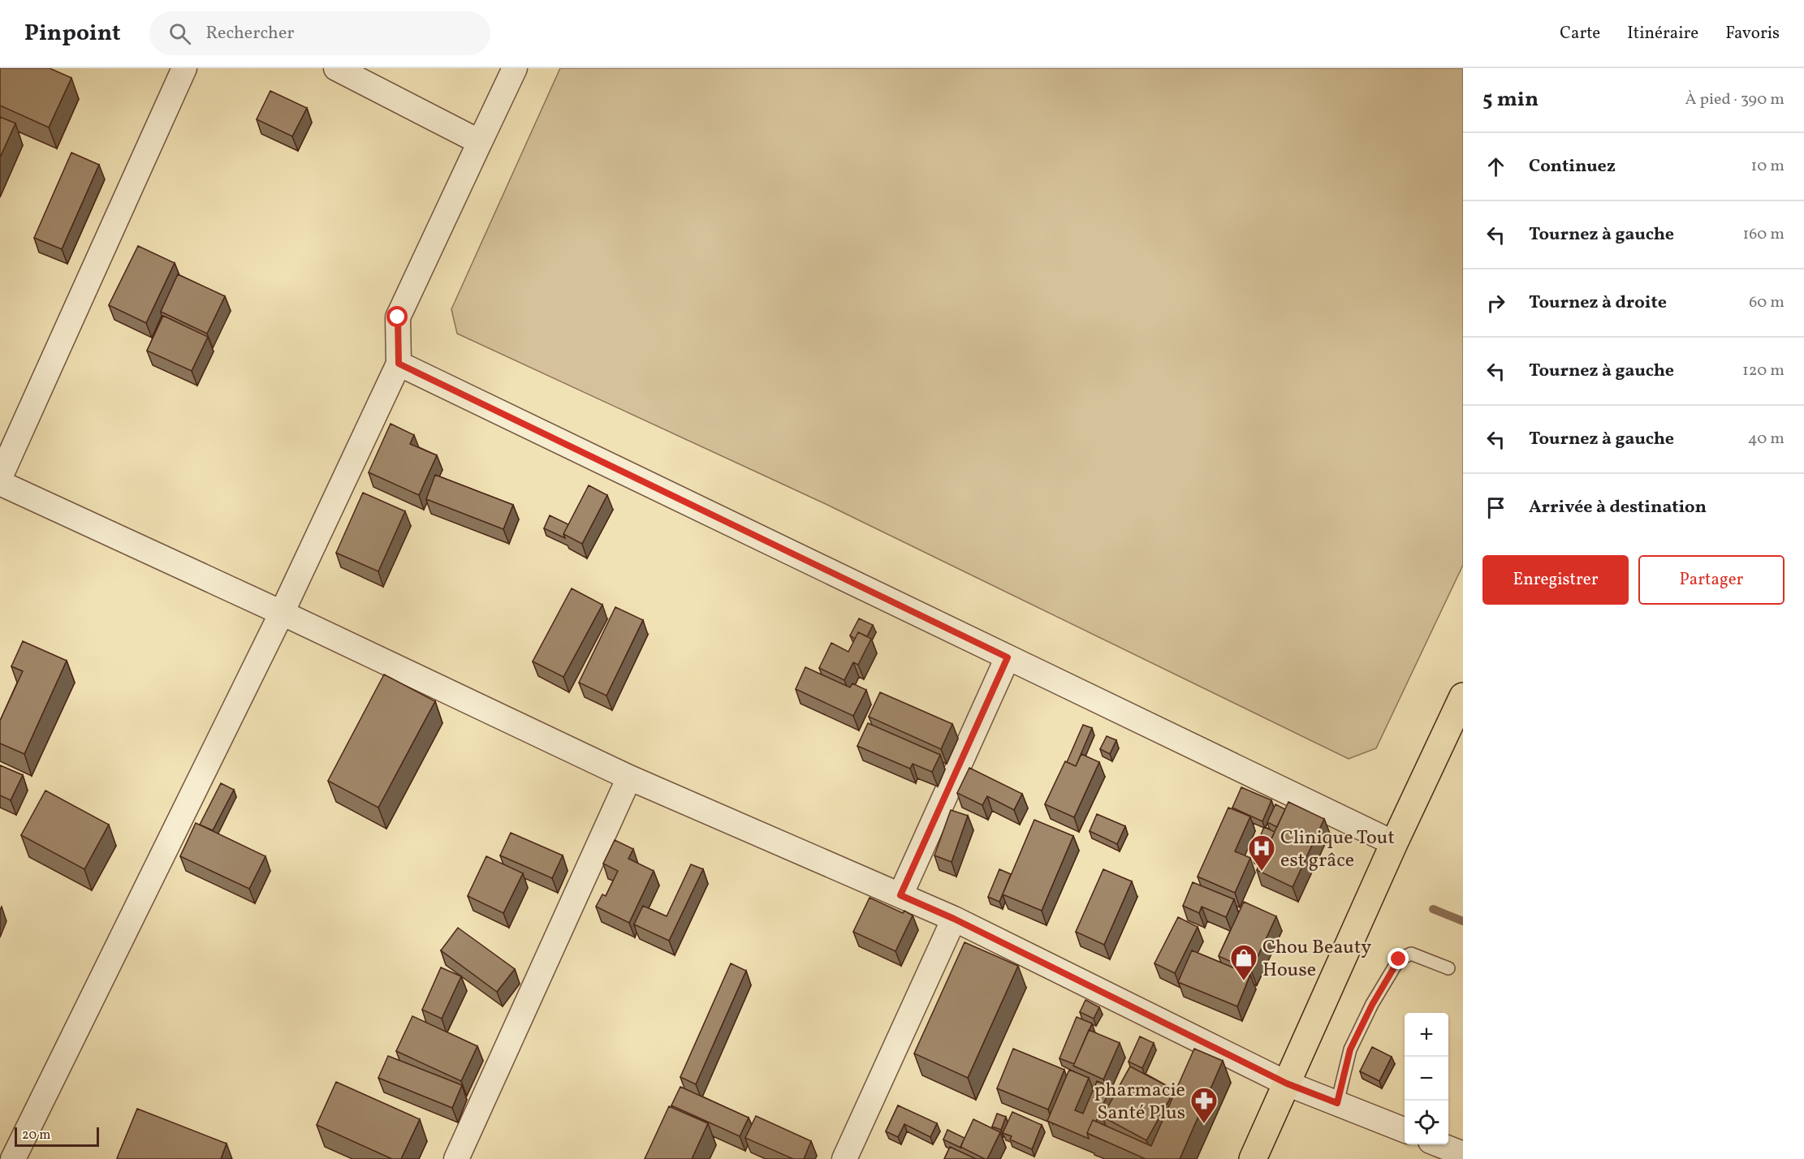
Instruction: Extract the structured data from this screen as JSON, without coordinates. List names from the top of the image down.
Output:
{
  "places": {
    "hospital": ["Clinique Tout est grâce"],
    "shop": ["Chou Beauty House"],
    "pharmacy": ["pharmacie Santé Plus"]
  },
  "scale_bar": "20 m",
  "page": {
    "header": "Pinpoint",
    "search": "Rechercher",
    "nav": ["Carte", "Itinéraire", "Favoris"],
    "heading": ["5 min", "À pied · 390 m"],
    "list": [
      ["Continuez", "10 m"],
      ["Tournez à gauche", "160 m"],
      ["Tournez à droite", "60 m"],
      ["Tournez à gauche", "120 m"],
      ["Tournez à gauche", "40 m"],
      "Arrivée à destination"
    ],
    "buttons": ["Enregistrer", "Partager"],
    "map_buttons": ["+", "−"],
    "scale": "20 m"
  }
}
